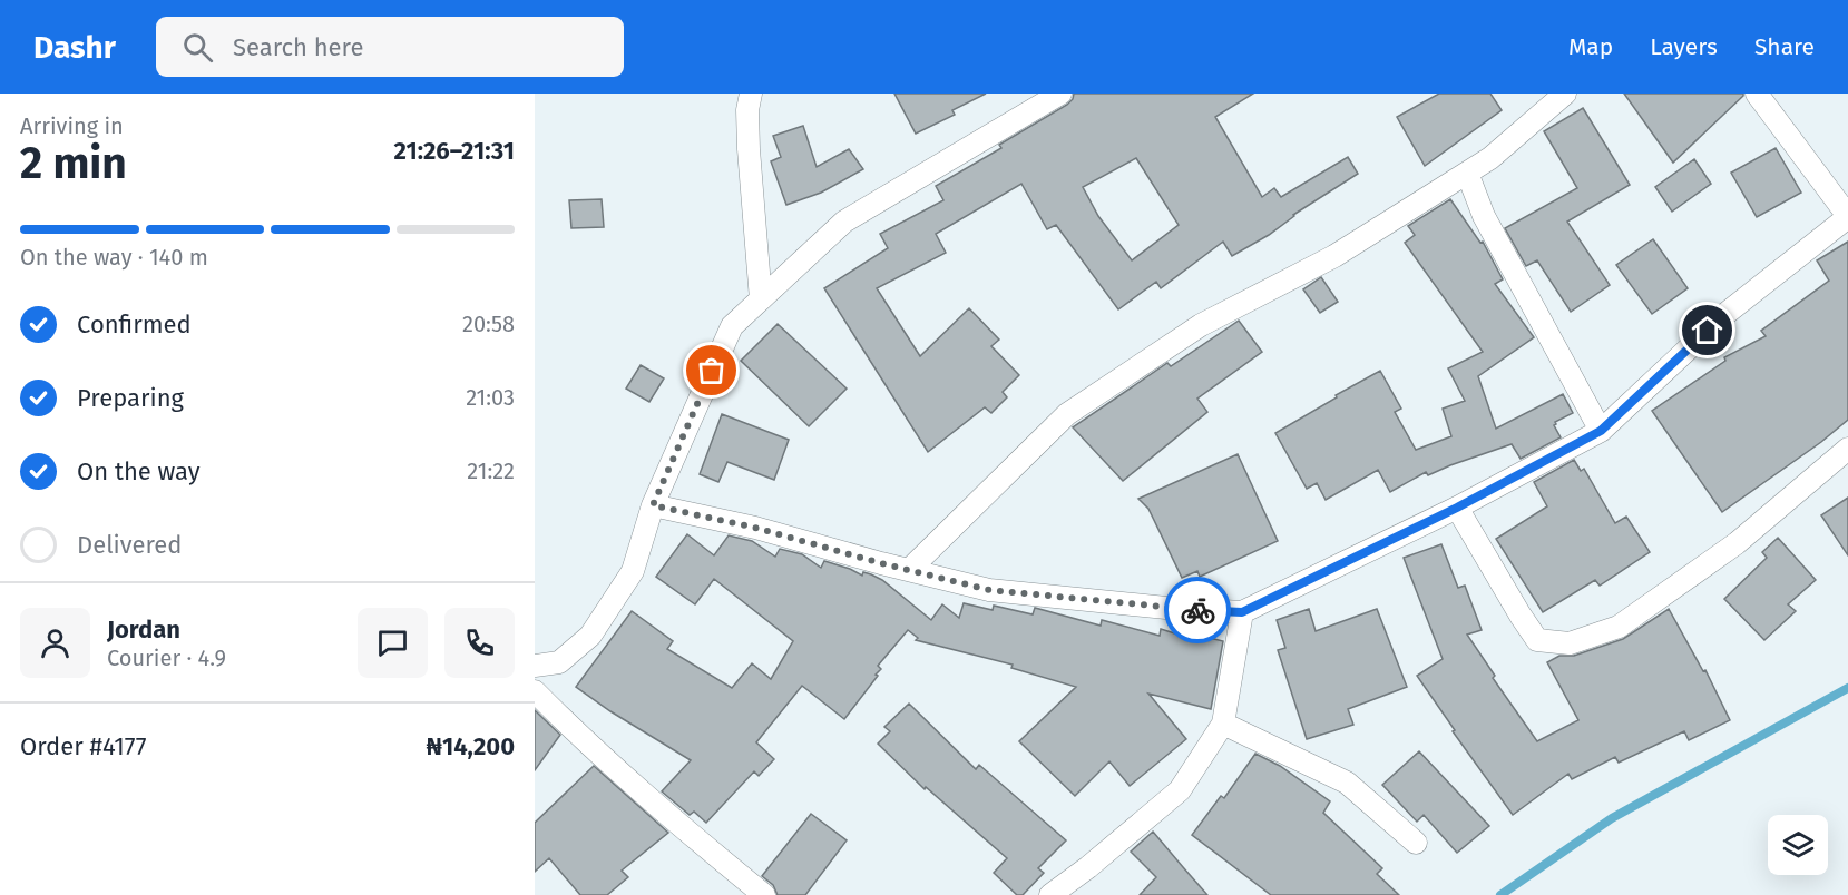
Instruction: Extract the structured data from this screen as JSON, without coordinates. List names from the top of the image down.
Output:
{
  "page": {
    "header": "Dashr",
    "search": "Search here",
    "nav": ["Map", "Layers", "Share"],
    "heading": ["2 min", "Arriving in", "21:26–21:31"],
    "panel": [
      "Jordan",
      "Courier · 4.9",
      "Order #4177",
      "₦14,200"
    ],
    "bar": "On the way · 140 m",
    "list": [
      ["Confirmed", "20:58"],
      ["Preparing", "21:03"],
      ["On the way", "21:22"],
      "Delivered"
    ]
  }
}
